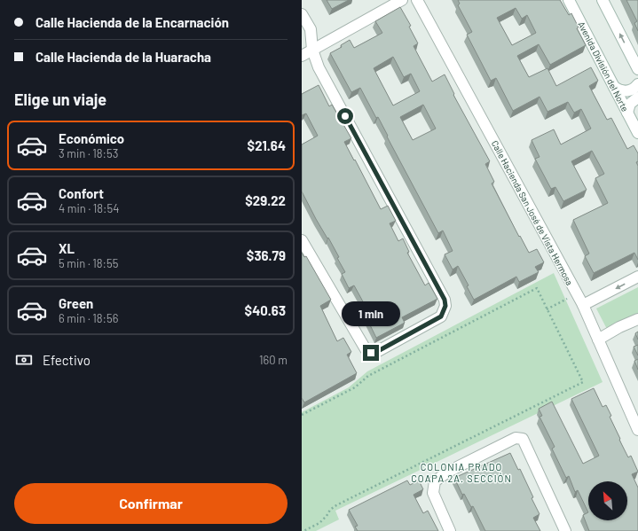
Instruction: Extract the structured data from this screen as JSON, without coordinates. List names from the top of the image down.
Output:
{
  "streets": {
    "street": ["Avenida División del Norte", "Calle Hacienda San José de Vista Hermosa"]
  },
  "districts": ["COLONIA PRADO COAPA 2A. SECCIÓN"],
  "north": "top left",
  "page": {
    "banner": ["Calle Hacienda de la Encarnación", "Calle Hacienda de la Huaracha"],
    "heading": "Elige un viaje",
    "list": [
      {
        "name": "Económico",
        "note": "3 min · 18:53",
        "value": "$21.64"
      },
      {
        "name": "Confort",
        "note": "4 min · 18:54",
        "value": "$29.22"
      },
      {
        "name": "XL",
        "note": "5 min · 18:55",
        "value": "$36.79"
      },
      {
        "name": "Green",
        "note": "6 min · 18:56",
        "value": "$40.63"
      }
    ],
    "bubble": "1 min",
    "pay": ["Efectivo", "160 m"],
    "buttons": "Confirmar"
  }
}
